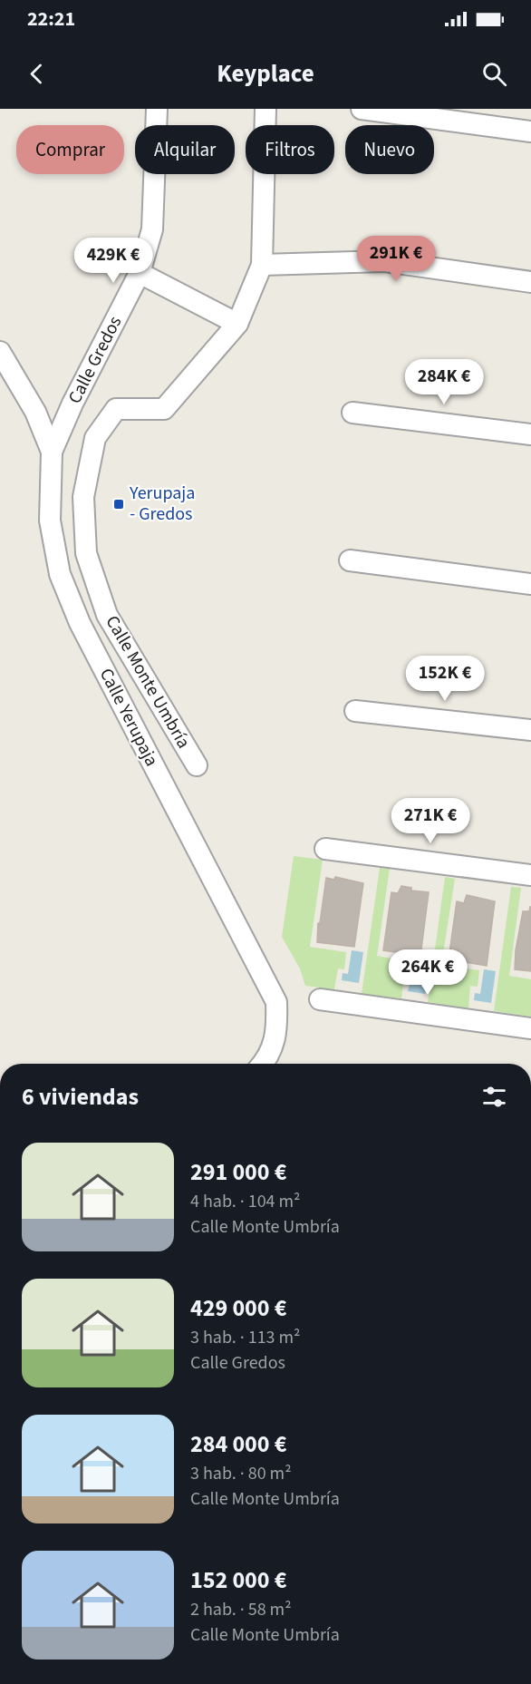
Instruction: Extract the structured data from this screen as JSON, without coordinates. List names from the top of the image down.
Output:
{
  "streets": {
    "street": ["Calle Gredos", "Calle Monte Umbría", "Calle Yerupaja"]
  },
  "crossings": [
    ["Calle Gredos", "Calle Yerupaja"]
  ],
  "places": {
    "transit": ["Yerupaja - Gredos"]
  },
  "page": {
    "status": "22:21",
    "header": "Keyplace",
    "chip": [
      "Comprar",
      "Alquilar",
      "Filtros",
      "Nuevo"
    ],
    "price": [
      "291K €",
      "429K €",
      "284K €",
      "152K €",
      "271K €",
      "264K €"
    ],
    "heading": "6 viviendas",
    "list": [
      {
        "name": "291 000 €",
        "note": "4 hab. · 104 m² · Calle Monte Umbría"
      },
      {
        "name": "429 000 €",
        "note": "3 hab. · 113 m² · Calle Gredos"
      },
      {
        "name": "284 000 €",
        "note": "3 hab. · 80 m² · Calle Monte Umbría"
      },
      {
        "name": "152 000 €",
        "note": "2 hab. · 58 m² · Calle Monte Umbría"
      }
    ]
  }
}
